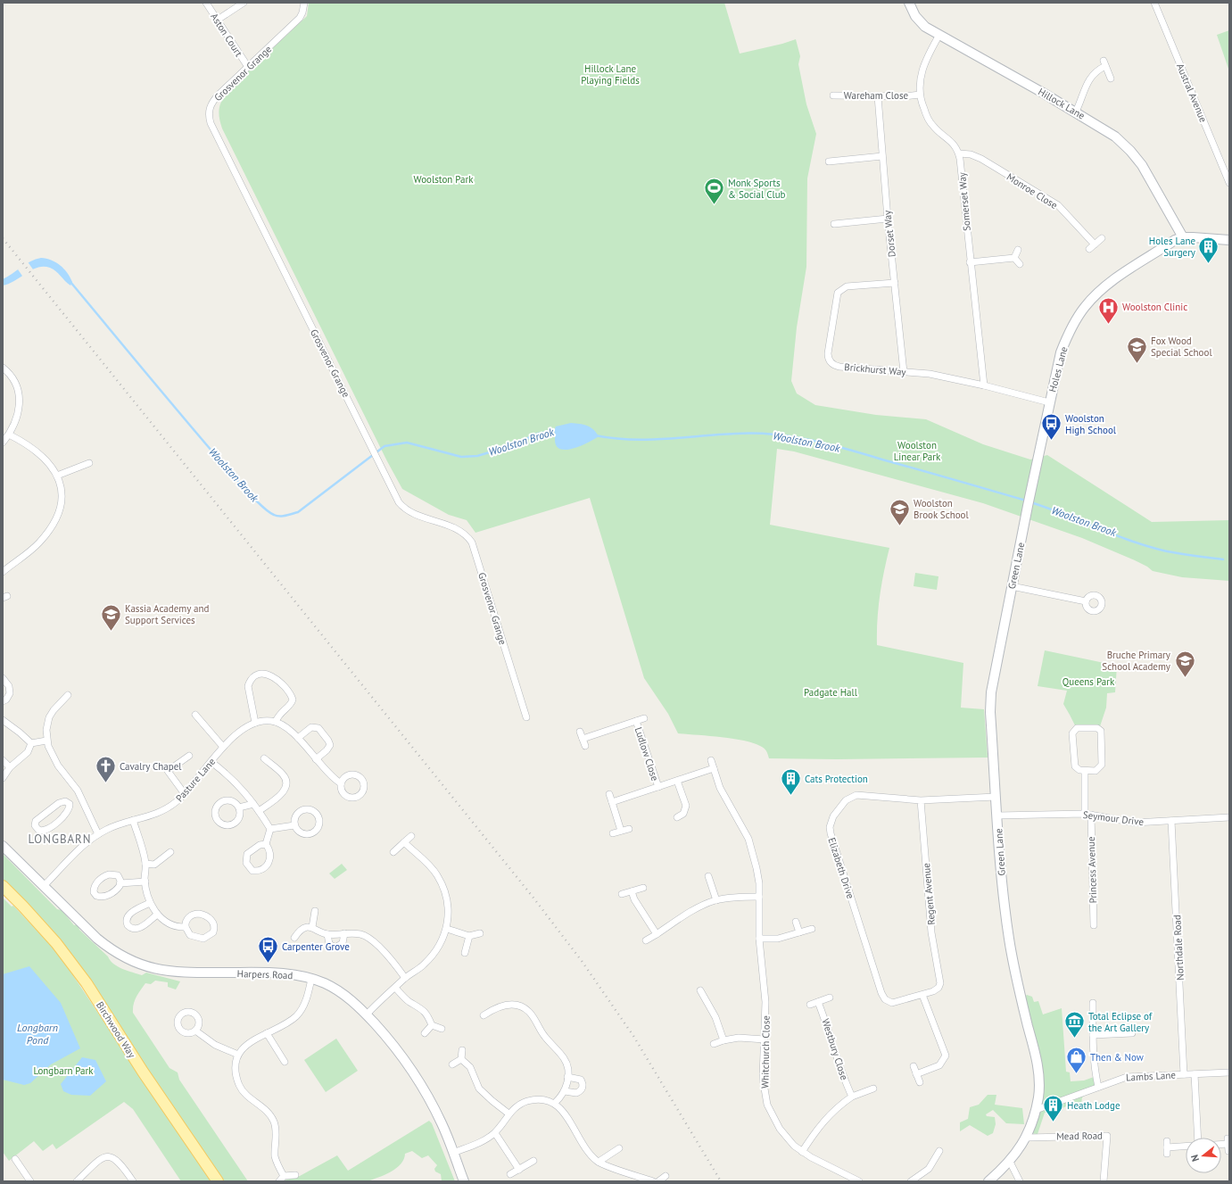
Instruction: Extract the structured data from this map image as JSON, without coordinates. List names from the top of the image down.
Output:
{
  "streets": {
    "main road": ["Birchwood Way"],
    "street": [
      "Aston Court",
      "Grosvenor Grange",
      "Austral Avenue",
      "Wareham Close",
      "Hillock Lane",
      "Monroe Close",
      "Somerset Way",
      "Dorset Way",
      "Brickhurst Way",
      "Holes Lane",
      "Green Lane",
      "Ludlow Close",
      "Pasture Lane",
      "Seymour Drive",
      "Elizabeth Drive",
      "Princess Avenue",
      "Regent Avenue",
      "Northdale Road",
      "Harpers Road",
      "Westbury Close",
      "Whitchurch Close",
      "Lambs Lane",
      "Mead Road"
    ]
  },
  "crossings": [
    ["Aston Court", "Grosvenor Grange"],
    ["Wareham Close", "Somerset Way"],
    ["Wareham Close", "Dorset Way"],
    ["Hillock Lane", "Somerset Way"],
    ["Hillock Lane", "Holes Lane"],
    ["Monroe Close", "Somerset Way"],
    ["Somerset Way", "Brickhurst Way"],
    ["Dorset Way", "Brickhurst Way"],
    ["Brickhurst Way", "Holes Lane"],
    ["Holes Lane", "Green Lane"],
    ["Green Lane", "Seymour Drive"],
    ["Green Lane", "Elizabeth Drive"],
    ["Green Lane", "Lambs Lane"],
    ["Green Lane", "Mead Road"],
    ["Ludlow Close", "Whitchurch Close"],
    ["Pasture Lane", "Harpers Road"],
    ["Seymour Drive", "Princess Avenue"],
    ["Seymour Drive", "Northdale Road"],
    ["Elizabeth Drive", "Regent Avenue"],
    ["Northdale Road", "Lambs Lane"]
  ],
  "districts": ["LONGBARN"],
  "water": ["Woolston Brook", "Longbarn Pond"],
  "parks": [
    "Hillock Lane Playing Fields",
    "Woolston Park",
    "Woolston Linear Park",
    "Queens Park",
    "Padgate Hall",
    "Longbarn Park"
  ],
  "places": {
    "sports": ["Monk Sports & Social Club"],
    "building": ["Holes Lane Surgery", "Cats Protection", "Heath Lodge"],
    "hospital": ["Woolston Clinic"],
    "school or university": [
      "Fox Wood Special School",
      "Woolston Brook School",
      "Kassia Academy and Support Services",
      "Bruche Primary School Academy"
    ],
    "bus stop": ["Woolston High School", "Carpenter Grove"],
    "church": ["Cavalry Chapel"],
    "museum": ["Total Eclipse of the Art Gallery"],
    "shop": ["Then & Now"]
  },
  "north": "left"
}
